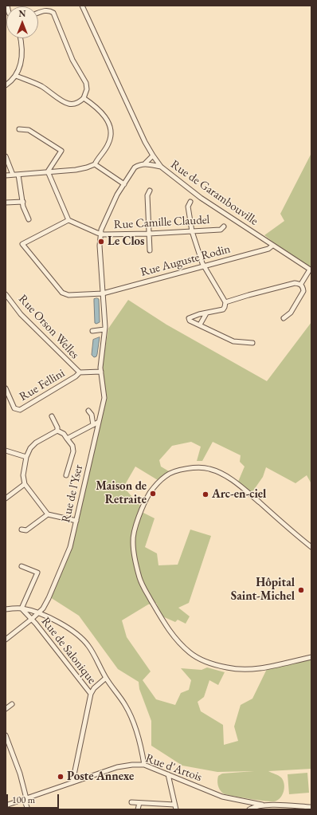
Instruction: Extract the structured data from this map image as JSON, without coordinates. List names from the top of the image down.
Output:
{
  "streets": {
    "street": [
      "Rue de Garambouville",
      "Rue Camille Claudel",
      "Rue Auguste Rodin",
      "Rue Orson Welles",
      "Rue Fellini",
      "Rue de l'Yser",
      "Rue de Salonique",
      "Rue d'Artois"
    ]
  },
  "crossings": [
    ["Rue de Garambouville", "Rue Auguste Rodin"],
    ["Rue de Garambouville", "Rue de l'Yser"],
    ["Rue Camille Claudel", "Rue de l'Yser"],
    ["Rue Auguste Rodin", "Rue de l'Yser"],
    ["Rue Orson Welles", "Rue Fellini"],
    ["Rue Fellini", "Rue de l'Yser"],
    ["Rue de l'Yser", "Rue de Salonique"]
  ],
  "places": [
    "Le Clos",
    "Maison de Retraite",
    "Arc-en-ciel",
    "Hôpital Saint-Michel",
    "Poste Annexe"
  ],
  "scale_bar": "100 m",
  "north": "top"
}
